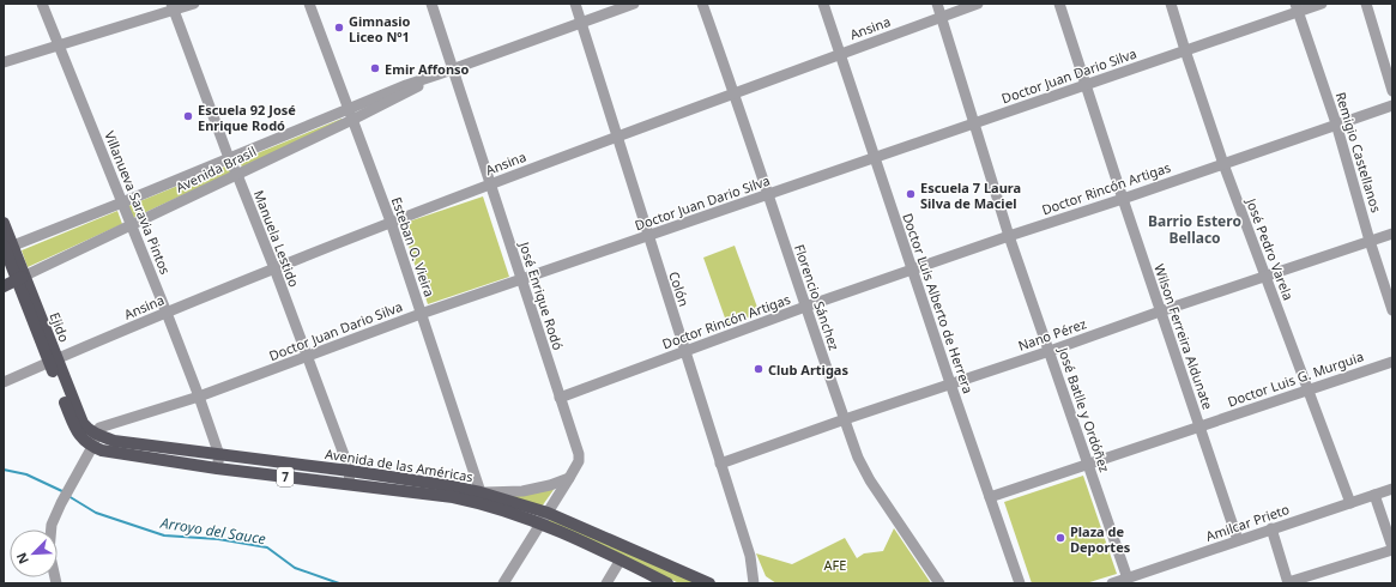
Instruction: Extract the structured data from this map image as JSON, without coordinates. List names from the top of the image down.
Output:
{
  "streets": {
    "main road": [
      "Avenida Brasil",
      "Ejido",
      "Avenida de las Américas",
      "7"
    ],
    "street": [
      "Ansina",
      "Doctor Juan Dario Silva",
      "Remigio Castellanos",
      "Doctor Rincón Artigas",
      "Villanueva Saravia Pintos",
      "Manuela Lestido",
      "Esteban O. Vieira",
      "José Pedro Varela",
      "Colón",
      "José Enrique Rodó",
      "Florencio Sánchez",
      "Doctor Luis Alberto de Herrera",
      "Nano Pérez",
      "Wilson Ferreira Aldunate",
      "Doctor Luis G. Murguia",
      "José Batlle y Ordóñez",
      "Amilcar Prieto"
    ]
  },
  "crossings": [
    ["Ansina", "Villanueva Saravia Pintos"],
    ["Ansina", "Manuela Lestido"],
    ["Ansina", "Esteban O. Vieira"],
    ["Ansina", "Colón"],
    ["Ansina", "José Enrique Rodó"],
    ["Ansina", "Florencio Sánchez"],
    ["Ansina", "Doctor Luis Alberto de Herrera"],
    ["Ansina", "Ejido"],
    ["Ansina", "José Batlle y Ordóñez"],
    ["Doctor Juan Dario Silva", "Remigio Castellanos"],
    ["Doctor Juan Dario Silva", "Villanueva Saravia Pintos"],
    ["Doctor Juan Dario Silva", "Manuela Lestido"],
    ["Doctor Juan Dario Silva", "Esteban O. Vieira"],
    ["Doctor Juan Dario Silva", "José Pedro Varela"],
    ["Doctor Juan Dario Silva", "Colón"],
    ["Doctor Juan Dario Silva", "José Enrique Rodó"],
    ["Doctor Juan Dario Silva", "Florencio Sánchez"],
    ["Doctor Juan Dario Silva", "Doctor Luis Alberto de Herrera"],
    ["Doctor Juan Dario Silva", "Ejido"],
    ["Doctor Juan Dario Silva", "Wilson Ferreira Aldunate"],
    ["Doctor Juan Dario Silva", "José Batlle y Ordóñez"],
    ["Doctor Juan Dario Silva", "Avenida de las Américas"],
    ["Remigio Castellanos", "Doctor Rincón Artigas"],
    ["Remigio Castellanos", "Nano Pérez"],
    ["Avenida Brasil", "Villanueva Saravia Pintos"],
    ["Avenida Brasil", "Manuela Lestido"],
    ["Avenida Brasil", "Esteban O. Vieira"],
    ["Avenida Brasil", "Colón"],
    ["Avenida Brasil", "José Enrique Rodó"],
    ["Avenida Brasil", "Ejido"],
    ["Doctor Rincón Artigas", "José Pedro Varela"],
    ["Doctor Rincón Artigas", "Colón"],
    ["Doctor Rincón Artigas", "José Enrique Rodó"],
    ["Doctor Rincón Artigas", "Florencio Sánchez"],
    ["Doctor Rincón Artigas", "Doctor Luis Alberto de Herrera"],
    ["Doctor Rincón Artigas", "Wilson Ferreira Aldunate"],
    ["Doctor Rincón Artigas", "José Batlle y Ordóñez"],
    ["Villanueva Saravia Pintos", "Avenida de las Américas"],
    ["Manuela Lestido", "Avenida de las Américas"],
    ["Esteban O. Vieira", "Avenida de las Américas"],
    ["José Pedro Varela", "Nano Pérez"],
    ["José Pedro Varela", "Doctor Luis G. Murguia"],
    ["José Pedro Varela", "Amilcar Prieto"],
    ["Colón", "Nano Pérez"],
    ["José Enrique Rodó", "Avenida de las Américas"],
    ["Florencio Sánchez", "Nano Pérez"],
    ["Doctor Luis Alberto de Herrera", "Nano Pérez"],
    ["Doctor Luis Alberto de Herrera", "Doctor Luis G. Murguia"],
    ["Ejido", "Avenida de las Américas"],
    ["Nano Pérez", "Wilson Ferreira Aldunate"],
    ["Nano Pérez", "José Batlle y Ordóñez"],
    ["Wilson Ferreira Aldunate", "Doctor Luis G. Murguia"],
    ["Wilson Ferreira Aldunate", "Amilcar Prieto"],
    ["Doctor Luis G. Murguia", "José Batlle y Ordóñez"],
    ["José Batlle y Ordóñez", "Amilcar Prieto"]
  ],
  "districts": ["Barrio Estero Bellaco"],
  "water": ["Arroyo del Sauce"],
  "parks": ["AFE"],
  "places": [
    "Gimnasio Liceo Nº1",
    "Emir Affonso",
    "Escuela 92 José Enrique Rodó",
    "Escuela 7 Laura Silva de Maciel",
    "Club Artigas",
    "Plaza de Deportes"
  ],
  "north": "bottom left"
}
